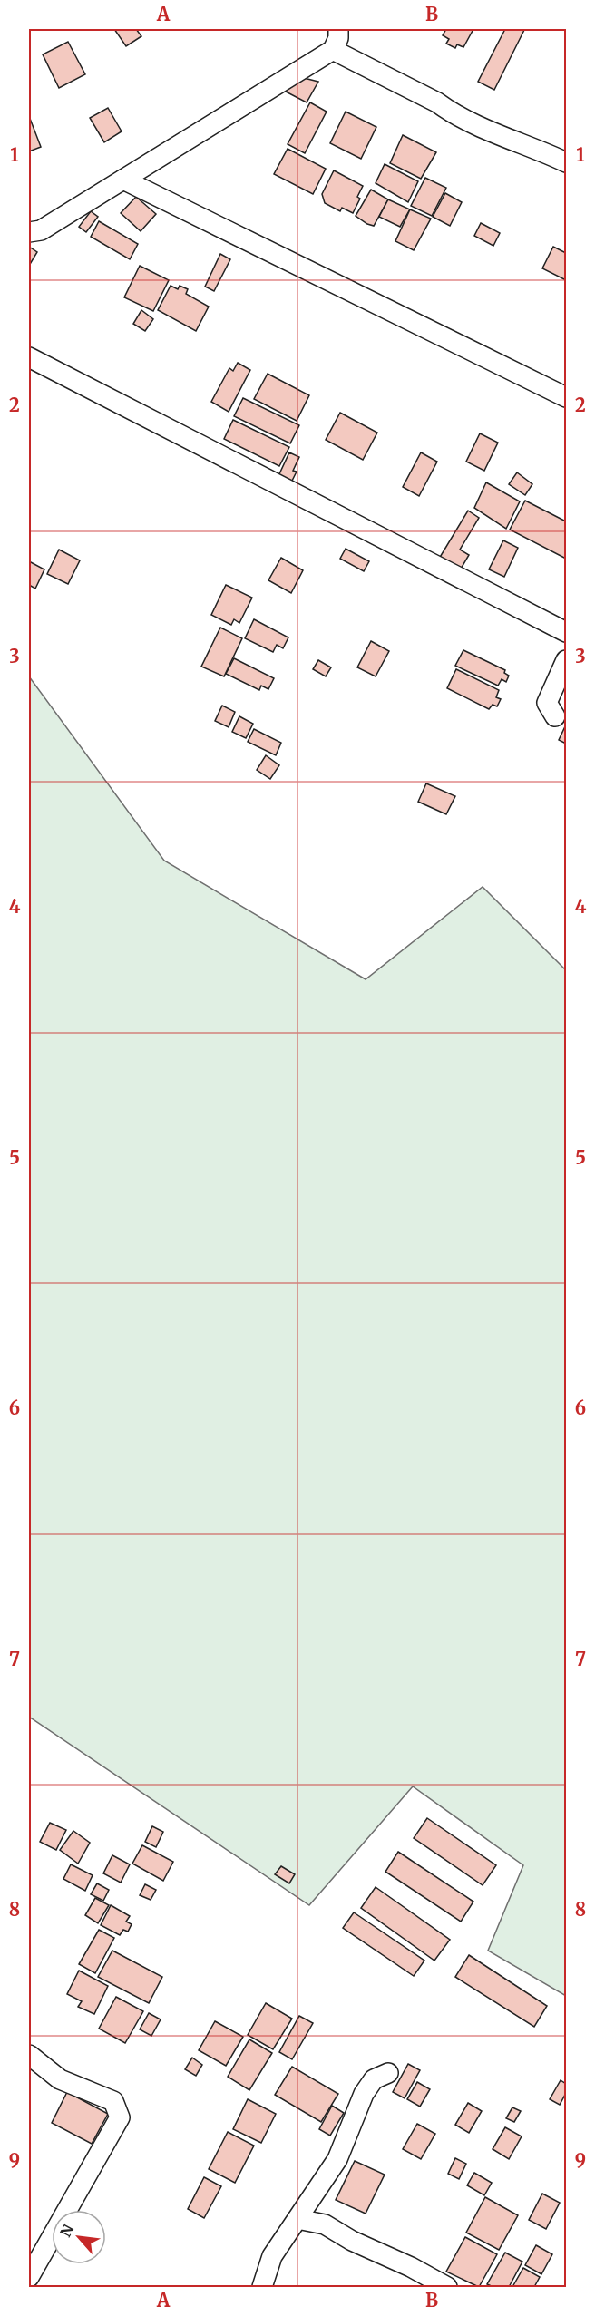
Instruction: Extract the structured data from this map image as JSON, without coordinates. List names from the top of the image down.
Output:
{
  "north": "top left",
  "grid": {
    "columns": ["A", "B"],
    "rows": [
      "1",
      "2",
      "3",
      "4",
      "5",
      "6",
      "7",
      "8",
      "9"
    ]
  }
}
